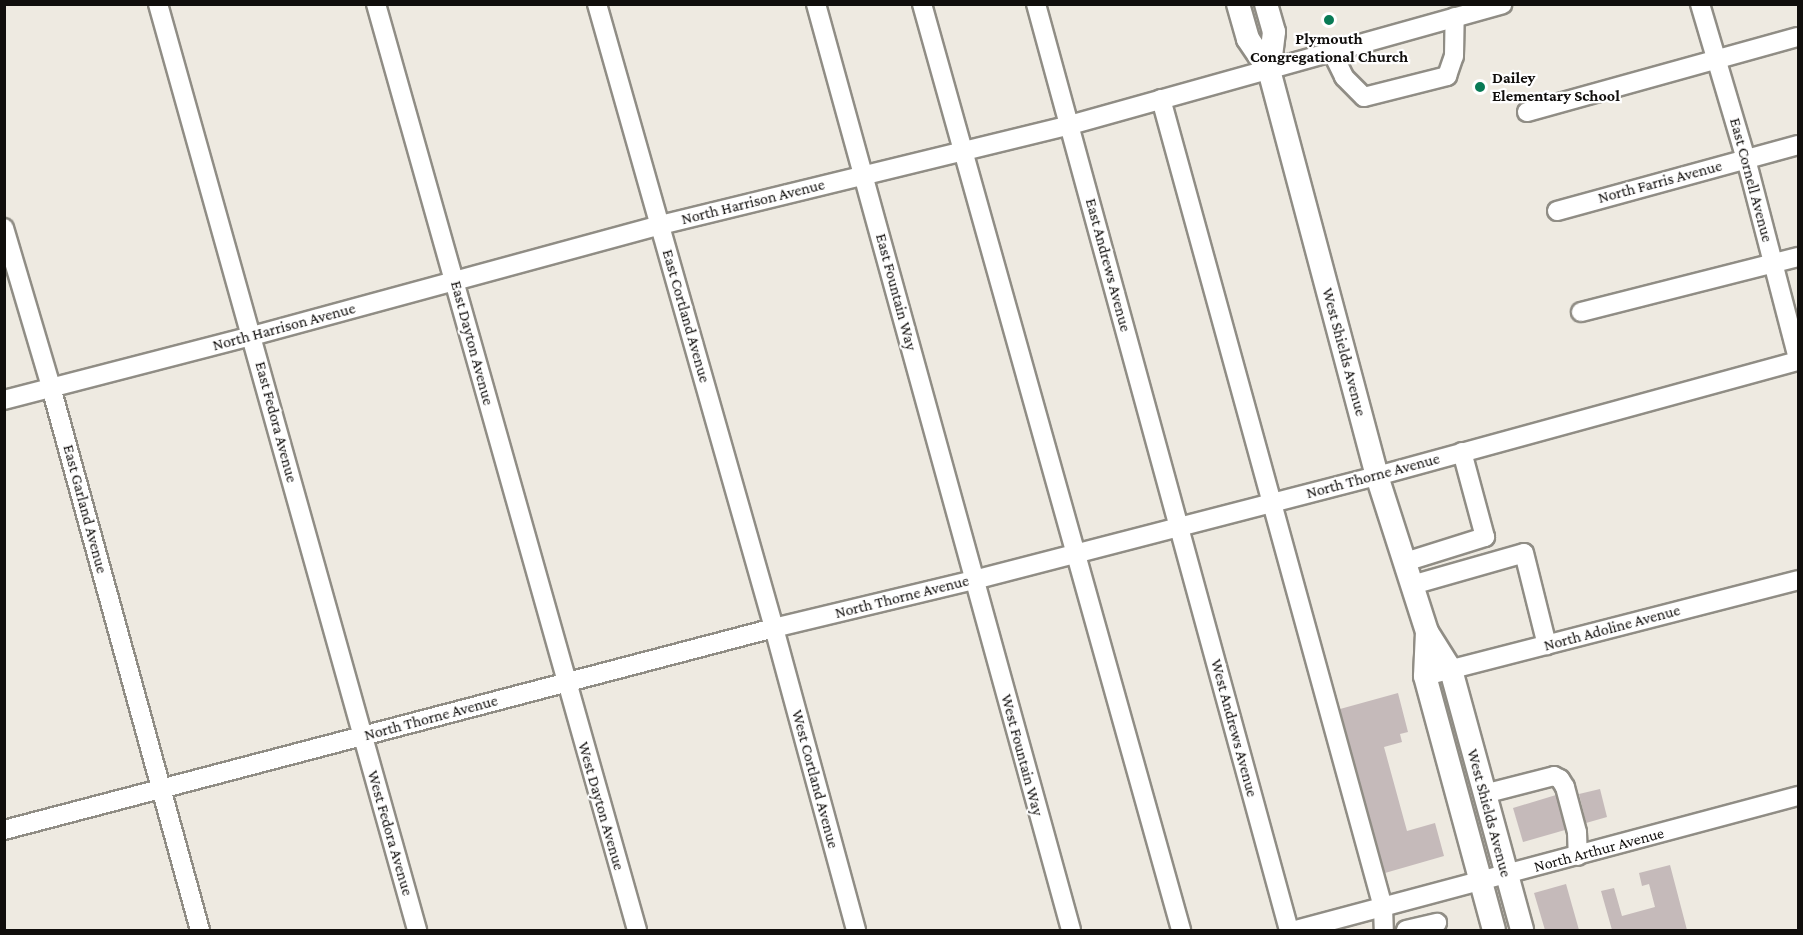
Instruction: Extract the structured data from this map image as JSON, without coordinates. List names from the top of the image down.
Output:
{
  "streets": {
    "main road": ["West Shields Avenue"],
    "street": [
      "East Cornell Avenue",
      "North Farris Avenue",
      "North Harrison Avenue",
      "East Andrews Avenue",
      "East Fountain Way",
      "East Cortland Avenue",
      "East Dayton Avenue",
      "East Fedora Avenue",
      "North Thorne Avenue",
      "East Garland Avenue",
      "North Adoline Avenue",
      "West Andrews Avenue",
      "West Fountain Way",
      "West Cortland Avenue",
      "West Dayton Avenue",
      "West Fedora Avenue",
      "North Arthur Avenue"
    ]
  },
  "crossings": [
    ["East Cornell Avenue", "North Farris Avenue"],
    ["East Cornell Avenue", "North Thorne Avenue"],
    ["North Harrison Avenue", "East Andrews Avenue"],
    ["North Harrison Avenue", "East Fountain Way"],
    ["North Harrison Avenue", "East Cortland Avenue"],
    ["North Harrison Avenue", "East Dayton Avenue"],
    ["North Harrison Avenue", "West Shields Avenue"],
    ["North Harrison Avenue", "East Fedora Avenue"],
    ["North Harrison Avenue", "East Garland Avenue"],
    ["East Andrews Avenue", "North Thorne Avenue"],
    ["East Andrews Avenue", "West Andrews Avenue"],
    ["East Fountain Way", "North Thorne Avenue"],
    ["East Fountain Way", "West Fountain Way"],
    ["East Cortland Avenue", "North Thorne Avenue"],
    ["East Cortland Avenue", "West Cortland Avenue"],
    ["East Dayton Avenue", "North Thorne Avenue"],
    ["East Dayton Avenue", "West Dayton Avenue"],
    ["West Shields Avenue", "North Thorne Avenue"],
    ["West Shields Avenue", "North Adoline Avenue"],
    ["West Shields Avenue", "North Arthur Avenue"],
    ["East Fedora Avenue", "North Thorne Avenue"],
    ["East Fedora Avenue", "West Fedora Avenue"],
    ["North Thorne Avenue", "East Garland Avenue"],
    ["North Thorne Avenue", "West Andrews Avenue"],
    ["North Thorne Avenue", "West Fountain Way"],
    ["North Thorne Avenue", "West Cortland Avenue"],
    ["North Thorne Avenue", "West Dayton Avenue"],
    ["North Thorne Avenue", "West Fedora Avenue"]
  ],
  "places": ["Plymouth Congregational Church", "Dailey Elementary School"]
}
